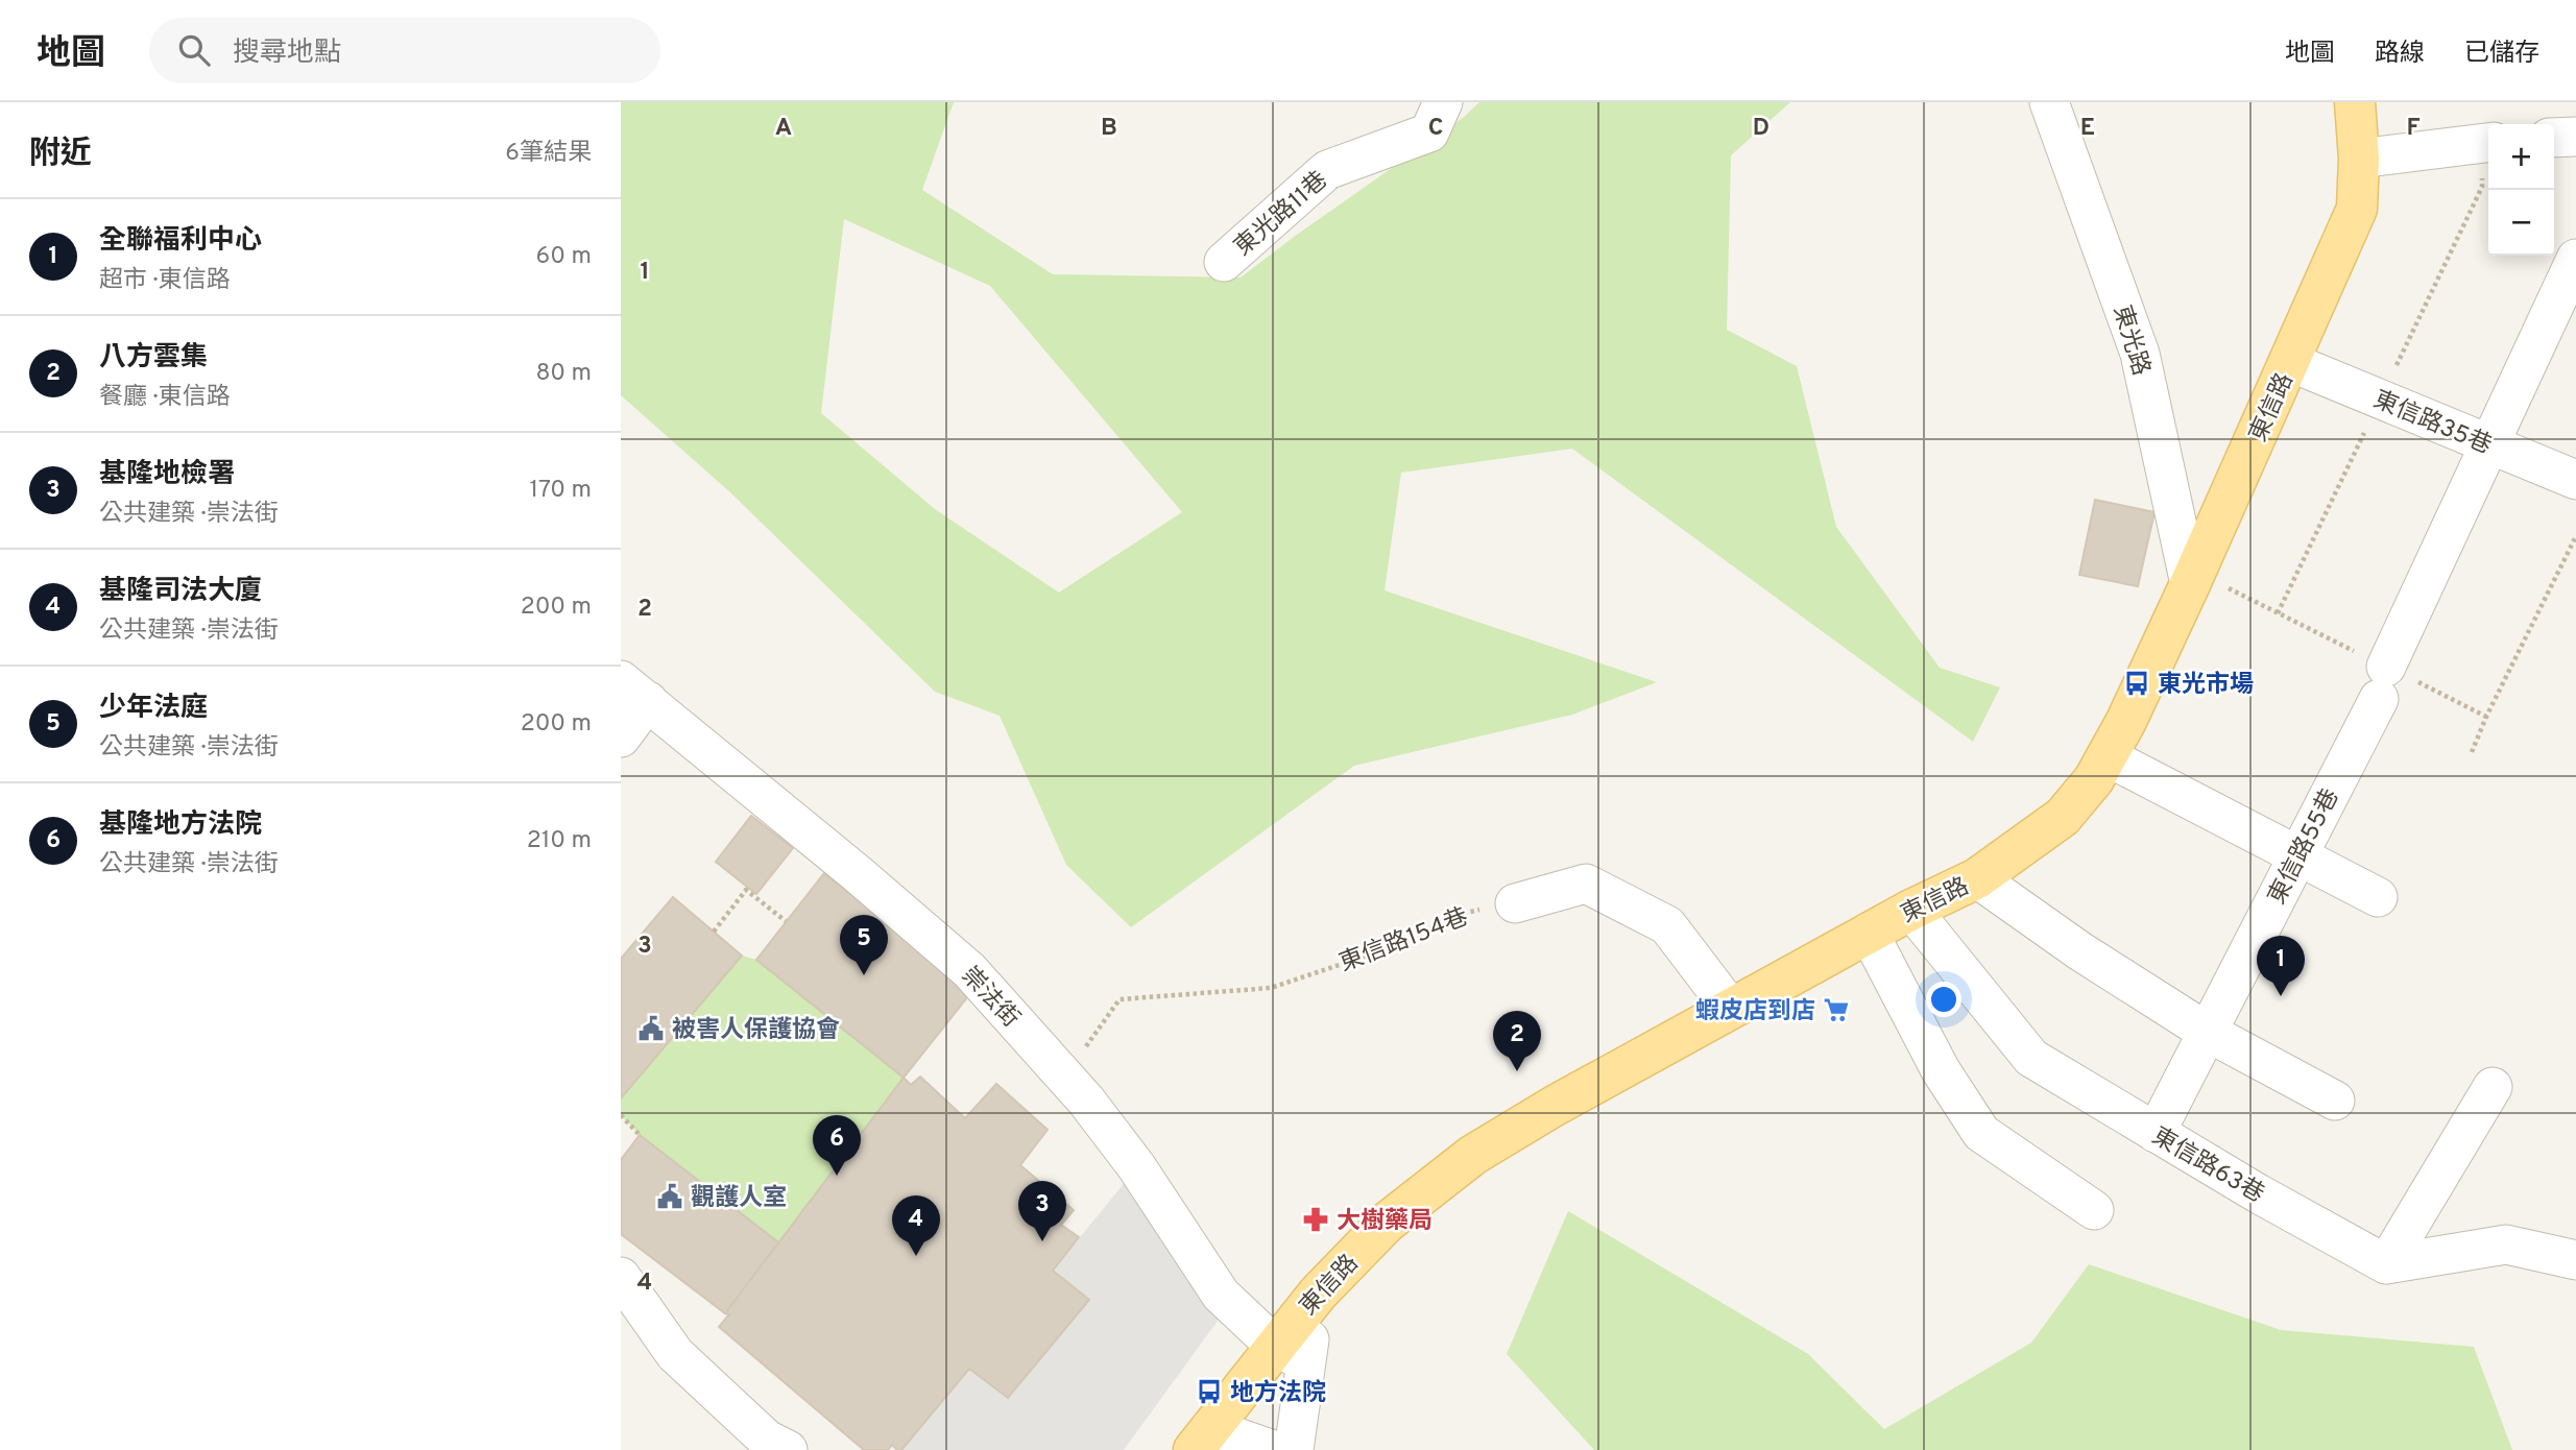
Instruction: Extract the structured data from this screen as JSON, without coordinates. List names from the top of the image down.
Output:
{
  "streets": {
    "main road": ["東信路"],
    "street": [
      "東光路11巷",
      "東光路",
      "東信路35巷",
      "東信路55巷",
      "崇法街",
      "東信路63巷"
    ],
    "path": ["東信路154巷"]
  },
  "crossings": [
    ["東光路", "東信路"],
    ["東信路", "東信路35巷"],
    ["東信路", "崇法街"],
    ["東信路", "東信路63巷"],
    ["東信路35巷", "東信路55巷"],
    ["東信路55巷", "東信路63巷"],
    ["東信路154巷", "崇法街"]
  ],
  "places": {
    "bus stop": ["東光市場", "地方法院"],
    "supermarket": ["蝦皮店到店"],
    "public building": ["被害人保護協會", "觀護人室"],
    "pharmacy": ["大樹藥局"]
  },
  "page": {
    "header": "地圖",
    "search": "搜尋地點",
    "nav": ["地圖", "路線", "已儲存"],
    "heading": ["附近", "6筆結果"],
    "map_buttons": ["+", "−"],
    "list": [
      {
        "mark": "1",
        "name": "全聯福利中心",
        "note": "超市 · 東信路",
        "value": "60 m"
      },
      {
        "mark": "2",
        "name": "八方雲集",
        "note": "餐廳 · 東信路",
        "value": "80 m"
      },
      {
        "mark": "3",
        "name": "基隆地檢署",
        "note": "公共建築 · 崇法街",
        "value": "170 m"
      },
      {
        "mark": "4",
        "name": "基隆司法大廈",
        "note": "公共建築 · 崇法街",
        "value": "200 m"
      },
      {
        "mark": "5",
        "name": "少年法庭",
        "note": "公共建築 · 崇法街",
        "value": "200 m"
      },
      {
        "mark": "6",
        "name": "基隆地方法院",
        "note": "公共建築 · 崇法街",
        "value": "210 m"
      }
    ],
    "pins": [
      "5",
      "1",
      "2",
      "6",
      "3",
      "4"
    ]
  },
  "grid": {
    "columns": [
      "A",
      "B",
      "C",
      "D",
      "E",
      "F"
    ],
    "rows": [
      "1",
      "2",
      "3",
      "4"
    ]
  }
}
